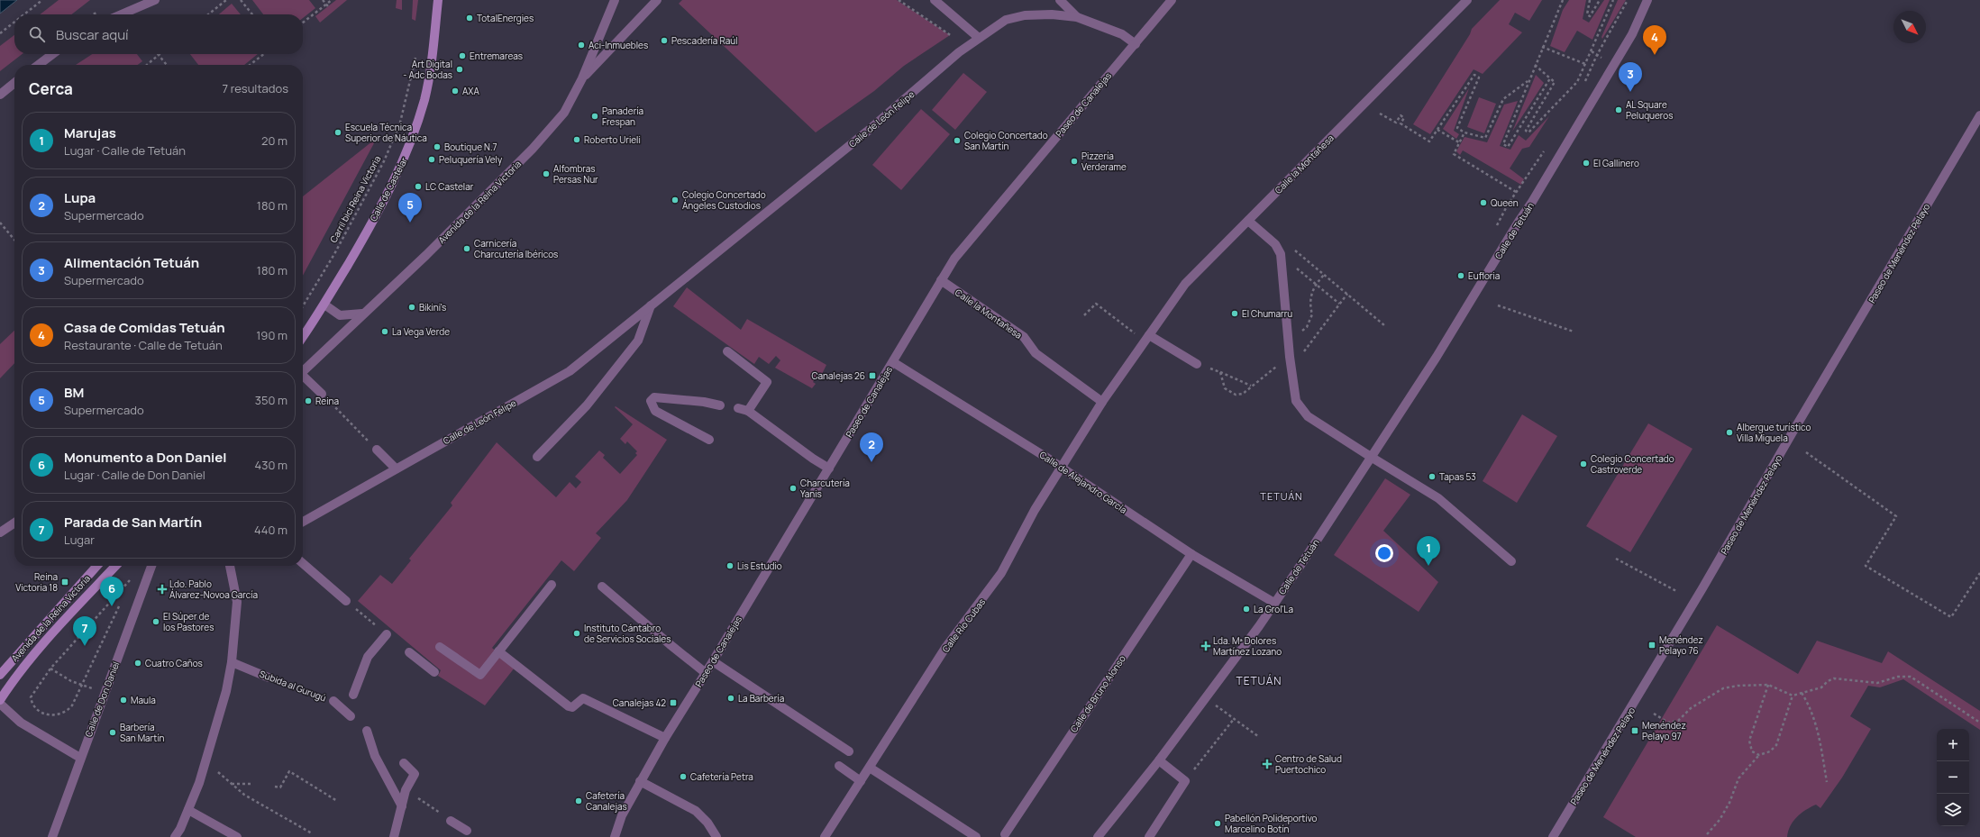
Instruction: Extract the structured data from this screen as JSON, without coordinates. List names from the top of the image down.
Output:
{
  "streets": {
    "main road": ["Calle de Castelar", "Avenida de la Reina Victoria"],
    "street": [
      "Paseo de Canalejas",
      "Calle de León Felipe",
      "Calle la Montañesa",
      "Calle de Tetuán",
      "Paseo de Menéndez Pelayo",
      "Calle de Alejandro García",
      "Calle Río Cubas",
      "Subida al Gurugú",
      "Calle de Bruno Alonso",
      "Calle de Don Daniel"
    ],
    "path": ["Carril bici Reina Victoria"]
  },
  "crossings": [
    ["Paseo de Canalejas", "Calle de León Felipe"],
    ["Paseo de Canalejas", "Calle la Montañesa"],
    ["Paseo de Canalejas", "Calle de Alejandro García"],
    ["Calle la Montañesa", "Calle de Alejandro García"],
    ["Calle la Montañesa", "Calle Río Cubas"],
    ["Calle de Tetuán", "Calle de Alejandro García"],
    ["Calle de Alejandro García", "Calle Río Cubas"],
    ["Calle de Alejandro García", "Calle de Bruno Alonso"]
  ],
  "districts": ["TETUÁN", "TETUÁN"],
  "places": {
    "other": [
      "TotalEnergies",
      "Pescadería Raúl",
      "Aci-Inmuebles",
      "Entremareas",
      "Art Digital - Adc Bodas",
      "AXA",
      "AL Square Peluqueros",
      "Panadería Frespan",
      "Escuela Técnica Superior de Náutica",
      "Roberto Urieli",
      "Colegio Concertado San Martín",
      "Boutique N.7",
      "Peluquería Vely",
      "Pizzería Verderame",
      "El Gallinero",
      "Alfombras Persas Nur",
      "LC Castelar",
      "Colegio Concertado Ángeles Custodios",
      "Queen",
      "Carnicería Charcutería Ibéricos",
      "Eufloria",
      "Bikini's",
      "El Chumarru",
      "La Vega Verde",
      "Reina",
      "Albergue turístico Villa Miguela",
      "Colegio Concertado Castroverde",
      "Tapas 53",
      "Charcutería Yanis",
      "Lis Estudio",
      "La Grol'La",
      "El Súper de los Pastores",
      "Instituto Cántabro de Servicios Sociales",
      "Cuatro Caños",
      "La Barbería",
      "Maula",
      "Barbería San Martín",
      "Cafetería Petra",
      "Cafetería Canalejas",
      "Pabellón Polideportivo Marcelino Botín"
    ],
    "transit": [
      "Canalejas 26",
      "Reina Victoria 18",
      "Menéndez Pelayo 76",
      "Canalejas 42",
      "Menéndez Pelayo 97"
    ],
    "health": ["Ldo. Pablo Álvarez-Novoa García", "Lda. Mª Dolores Martínez Lozano", "Centro de Salud Puertochico"]
  },
  "north": "bottom right",
  "page": {
    "search": "Buscar aquí",
    "pins": [
      "4",
      "3",
      "5",
      "2",
      "1",
      "6",
      "7"
    ],
    "heading": ["Cerca", "7 resultados"],
    "list": [
      {
        "mark": "1",
        "name": "Marujas",
        "note": "Lugar · Calle de Tetuán",
        "value": "20 m"
      },
      {
        "mark": "2",
        "name": "Lupa",
        "note": "Supermercado",
        "value": "180 m"
      },
      {
        "mark": "3",
        "name": "Alimentación Tetuán",
        "note": "Supermercado",
        "value": "180 m"
      },
      {
        "mark": "4",
        "name": "Casa de Comidas Tetuán",
        "note": "Restaurante · Calle de Tetuán",
        "value": "190 m"
      },
      {
        "mark": "5",
        "name": "BM",
        "note": "Supermercado",
        "value": "350 m"
      },
      {
        "mark": "6",
        "name": "Monumento a Don Daniel",
        "note": "Lugar · Calle de Don Daniel",
        "value": "430 m"
      },
      {
        "mark": "7",
        "name": "Parada de San Martín",
        "note": "Lugar",
        "value": "440 m"
      }
    ],
    "map_buttons": ["+", "−"]
  }
}
